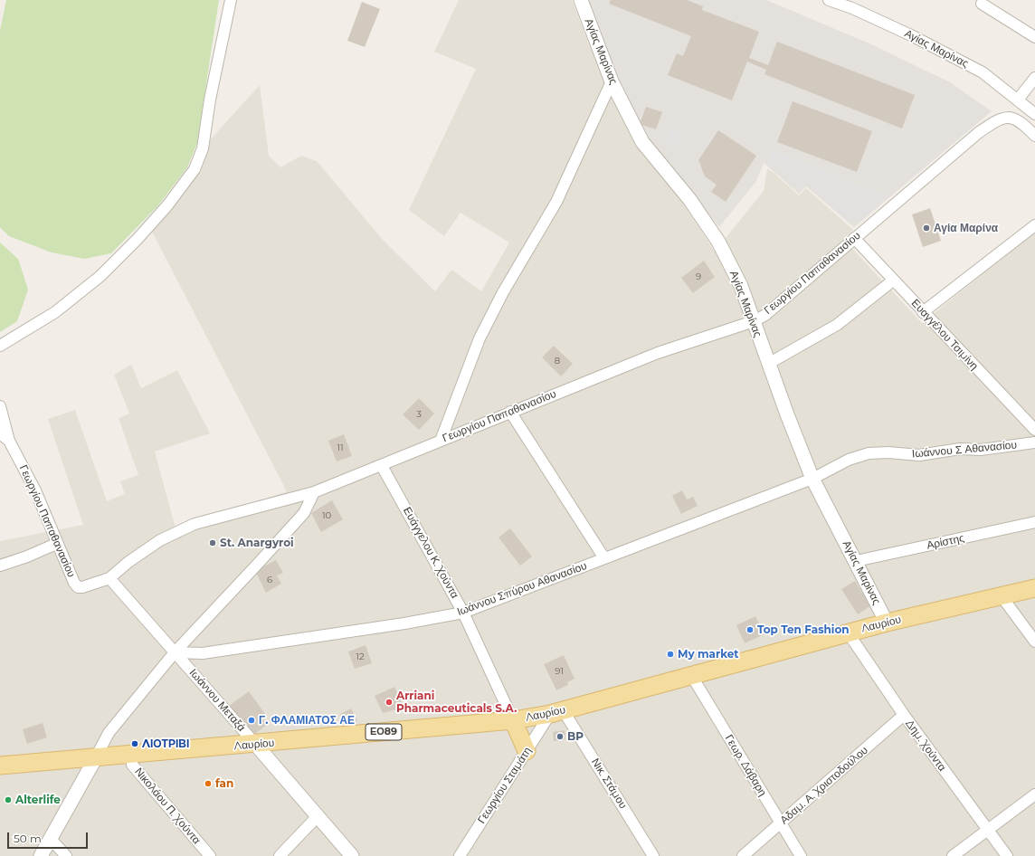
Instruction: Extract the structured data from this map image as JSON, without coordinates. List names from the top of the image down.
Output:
{
  "streets": {
    "main road": ["Λαυρίου", "ΕΟ89"],
    "street": [
      "Αγίας Μαρίνας",
      "Γεωργίου Παπαθανασίου",
      "Ευαγγέλου Τσιμίνη",
      "Ιωάννου Σ Αθανασίου",
      "Αρίστης",
      "Ευάγγελου Κ. Χούντα",
      "Ιωάννου Σπύρου Αθανασίου",
      "Ιωάννου Μεταξά",
      "Δημ. Χούντα",
      "Γεωρ. Δάβαρη",
      "Νικ. Στάμου",
      "Γεωργίου Σταμάτη",
      "Αδαμ. Α. Χριστοδούλου",
      "Νικολάου Π. Χούντα"
    ]
  },
  "crossings": [
    ["Αγίας Μαρίνας", "Γεωργίου Παπαθανασίου"],
    ["Αγίας Μαρίνας", "Ιωάννου Σ Αθανασίου"],
    ["Αγίας Μαρίνας", "Αρίστης"],
    ["Αγίας Μαρίνας", "Ιωάννου Σπύρου Αθανασίου"],
    ["Αγίας Μαρίνας", "Λαυρίου"],
    ["Γεωργίου Παπαθανασίου", "Ευαγγέλου Τσιμίνη"],
    ["Γεωργίου Παπαθανασίου", "Ευάγγελου Κ. Χούντα"],
    ["Γεωργίου Παπαθανασίου", "Ιωάννου Μεταξά"],
    ["Ιωάννου Σ Αθανασίου", "Ιωάννου Σπύρου Αθανασίου"],
    ["Ευάγγελου Κ. Χούντα", "Ιωάννου Σπύρου Αθανασίου"],
    ["Ευάγγελου Κ. Χούντα", "Λαυρίου"],
    ["Ιωάννου Σπύρου Αθανασίου", "Ιωάννου Μεταξά"],
    ["Λαυρίου", "Ιωάννου Μεταξά"],
    ["Λαυρίου", "Δημ. Χούντα"],
    ["Λαυρίου", "Γεωρ. Δάβαρη"],
    ["Λαυρίου", "Νικ. Στάμου"],
    ["Λαυρίου", "Γεωργίου Σταμάτη"],
    ["Λαυρίου", "Νικολάου Π. Χούντα"],
    ["Δημ. Χούντα", "Αδαμ. Α. Χριστοδούλου"],
    ["Γεωρ. Δάβαρη", "Αδαμ. Α. Χριστοδούλου"],
    ["Νικ. Στάμου", "Γεωργίου Σταμάτη"]
  ],
  "places": [
    "Αγία Μαρίνα",
    "St. Anargyroi",
    "Top Ten Fashion",
    "My market",
    "Arriani Pharmaceuticals S.A.",
    "Γ. ΦΛΑΜΙΑΤΟΣ ΑΕ",
    "BP",
    "ΛΙΟΤΡΙΒΙ",
    "fan",
    "Alterlife"
  ],
  "house_numbers": [
    "9",
    "8",
    "3",
    "11",
    "10",
    "6",
    "12",
    "91"
  ],
  "scale_bar": "50 m"
}
